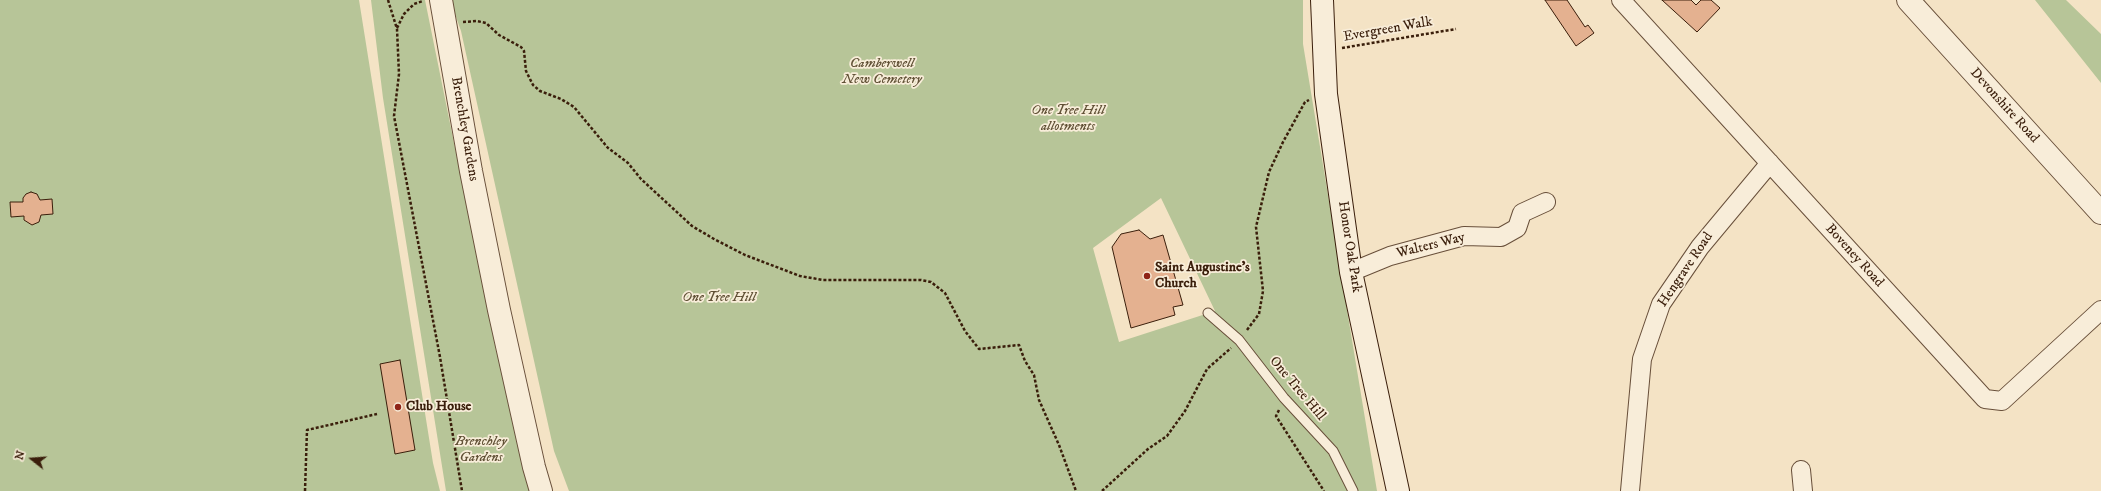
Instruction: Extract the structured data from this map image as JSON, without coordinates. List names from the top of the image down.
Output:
{
  "streets": {
    "street": [
      "Devonshire Road",
      "Brenchley Gardens",
      "Walters Way",
      "Honor Oak Park",
      "Boveney Road",
      "Hengrave Road"
    ],
    "lane": ["One Tree Hill"],
    "path": ["Evergreen Walk"]
  },
  "crossings": [
    ["Evergreen Walk", "Honor Oak Park"],
    ["Walters Way", "Honor Oak Park"],
    ["Boveney Road", "Hengrave Road"]
  ],
  "parks": [
    "Camberwell New Cemetery",
    "One Tree Hill allotments",
    "One Tree Hill",
    "Brenchley Gardens"
  ],
  "places": ["Saint Augustine's Church", "Club House"],
  "north": "left"
}
